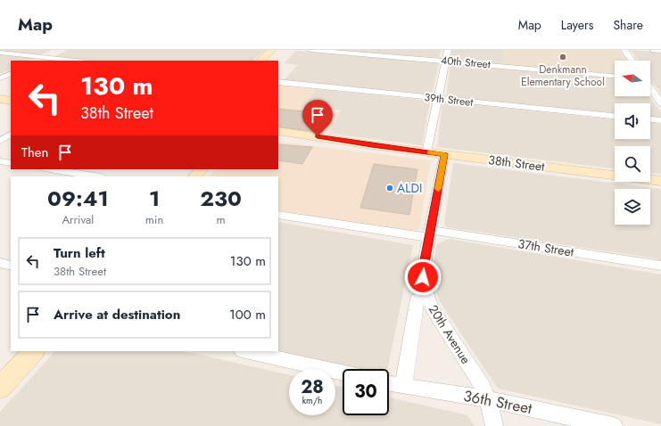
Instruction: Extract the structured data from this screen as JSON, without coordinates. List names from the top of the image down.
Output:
{
  "streets": {
    "street": [
      "40th Street",
      "39th Street",
      "38th Street",
      "37th Street",
      "20th Avenue",
      "36th Street"
    ]
  },
  "crossings": [
    ["38th Street", "20th Avenue"],
    ["37th Street", "20th Avenue"],
    ["20th Avenue", "36th Street"]
  ],
  "places": ["Denkmann Elementary School", "ALDI"],
  "north": "left",
  "page": {
    "header": "Map",
    "nav": ["Map", "Layers", "Share"],
    "turn": ["130 m", "38th Street"],
    "then": "Then",
    "eta": [
      "09:41",
      "Arrival",
      "1",
      "min",
      "230",
      "m"
    ],
    "list": [
      {
        "name": "Turn left",
        "note": "38th Street",
        "value": "130 m"
      },
      {
        "name": "Arrive at destination",
        "value": "100 m"
      }
    ],
    "speed": "28 km/h",
    "limit": "30"
  }
}
